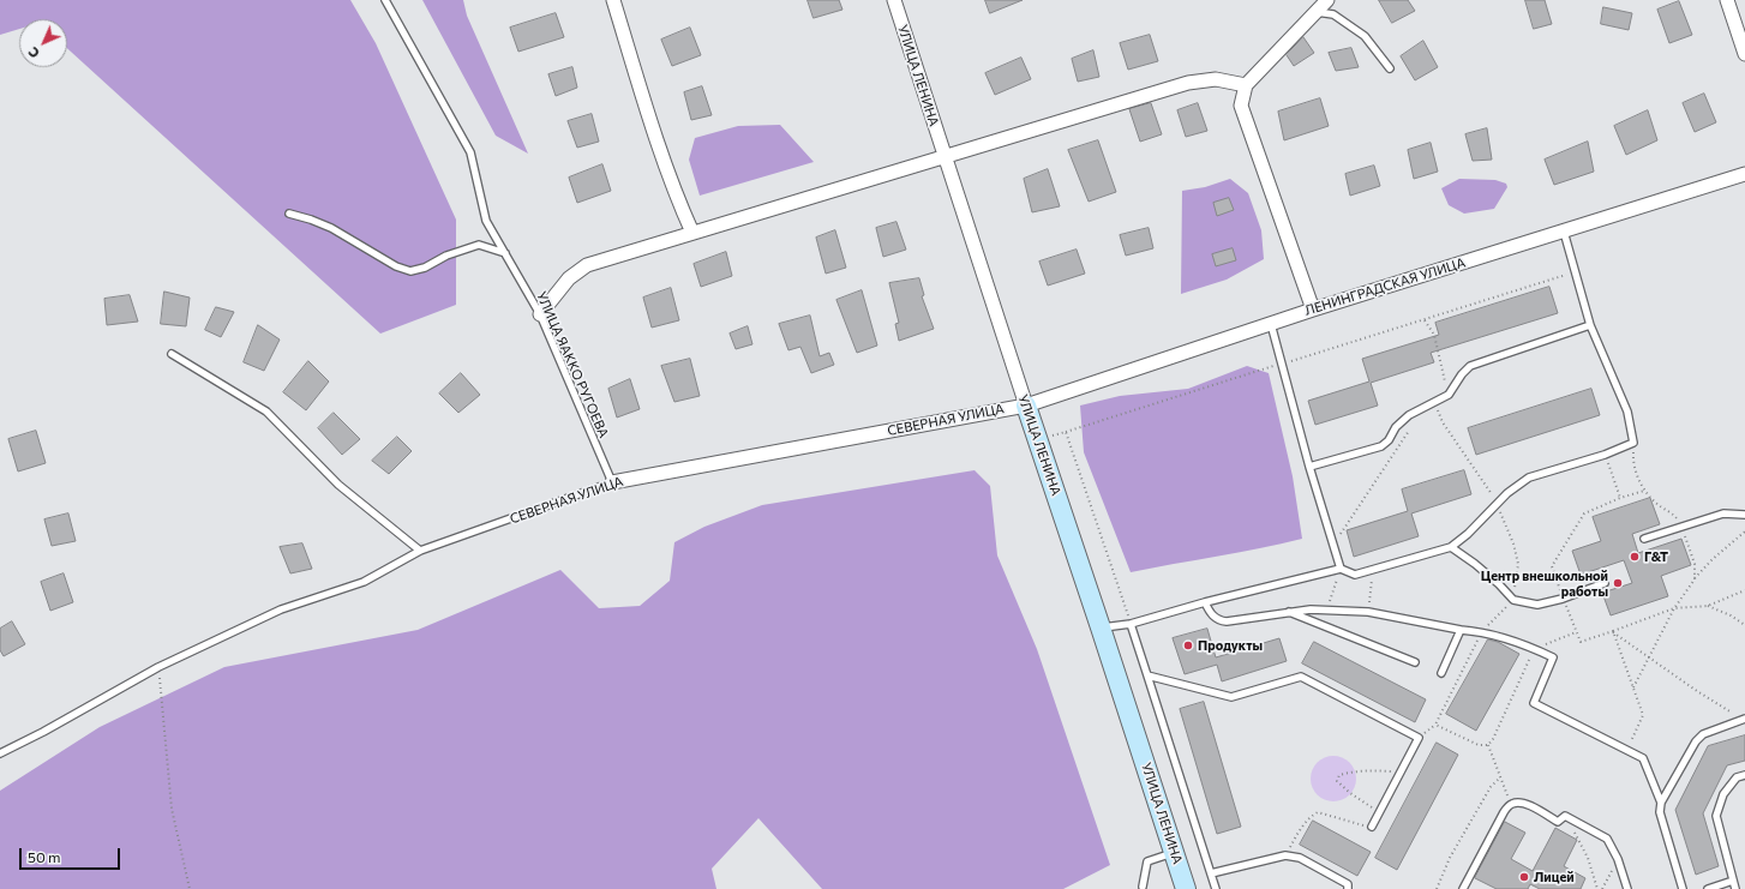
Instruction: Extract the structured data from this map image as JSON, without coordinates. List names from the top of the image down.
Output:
{
  "streets": {
    "street": ["УЛИЦА ЛЕНИНА", "ЛЕНИНГРАДСКАЯ УЛИЦА", "СЕВЕРНАЯ УЛИЦА"],
    "lane": ["УЛИЦА ЯАККО РУГОЕВА"]
  },
  "crossings": [
    ["УЛИЦА ЛЕНИНА", "ЛЕНИНГРАДСКАЯ УЛИЦА"],
    ["УЛИЦА ЛЕНИНА", "СЕВЕРНАЯ УЛИЦА"],
    ["ЛЕНИНГРАДСКАЯ УЛИЦА", "СЕВЕРНАЯ УЛИЦА"],
    ["УЛИЦА ЯАККО РУГОЕВА", "СЕВЕРНАЯ УЛИЦА"]
  ],
  "places": [
    "Г&Т",
    "Центр внешкольной работы",
    "Продукты",
    "Лицей"
  ],
  "scale_bar": "50 m",
  "north": "bottom left"
}
